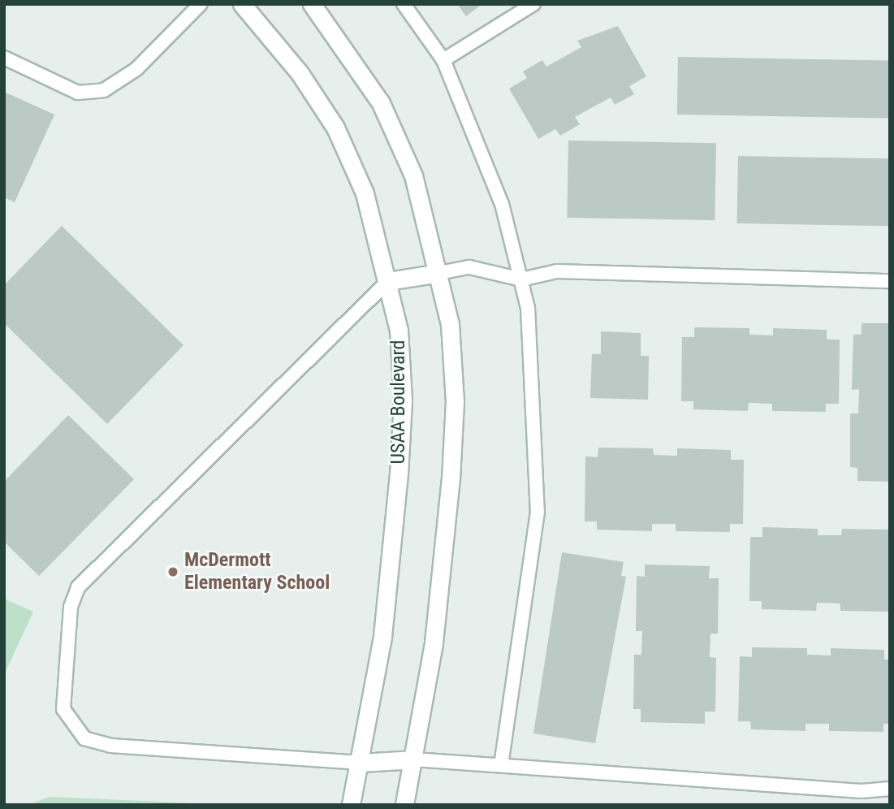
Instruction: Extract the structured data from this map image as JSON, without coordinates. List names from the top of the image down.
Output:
{
  "streets": {
    "street": ["USAA Boulevard"]
  },
  "places": ["McDermott Elementary School"]
}
